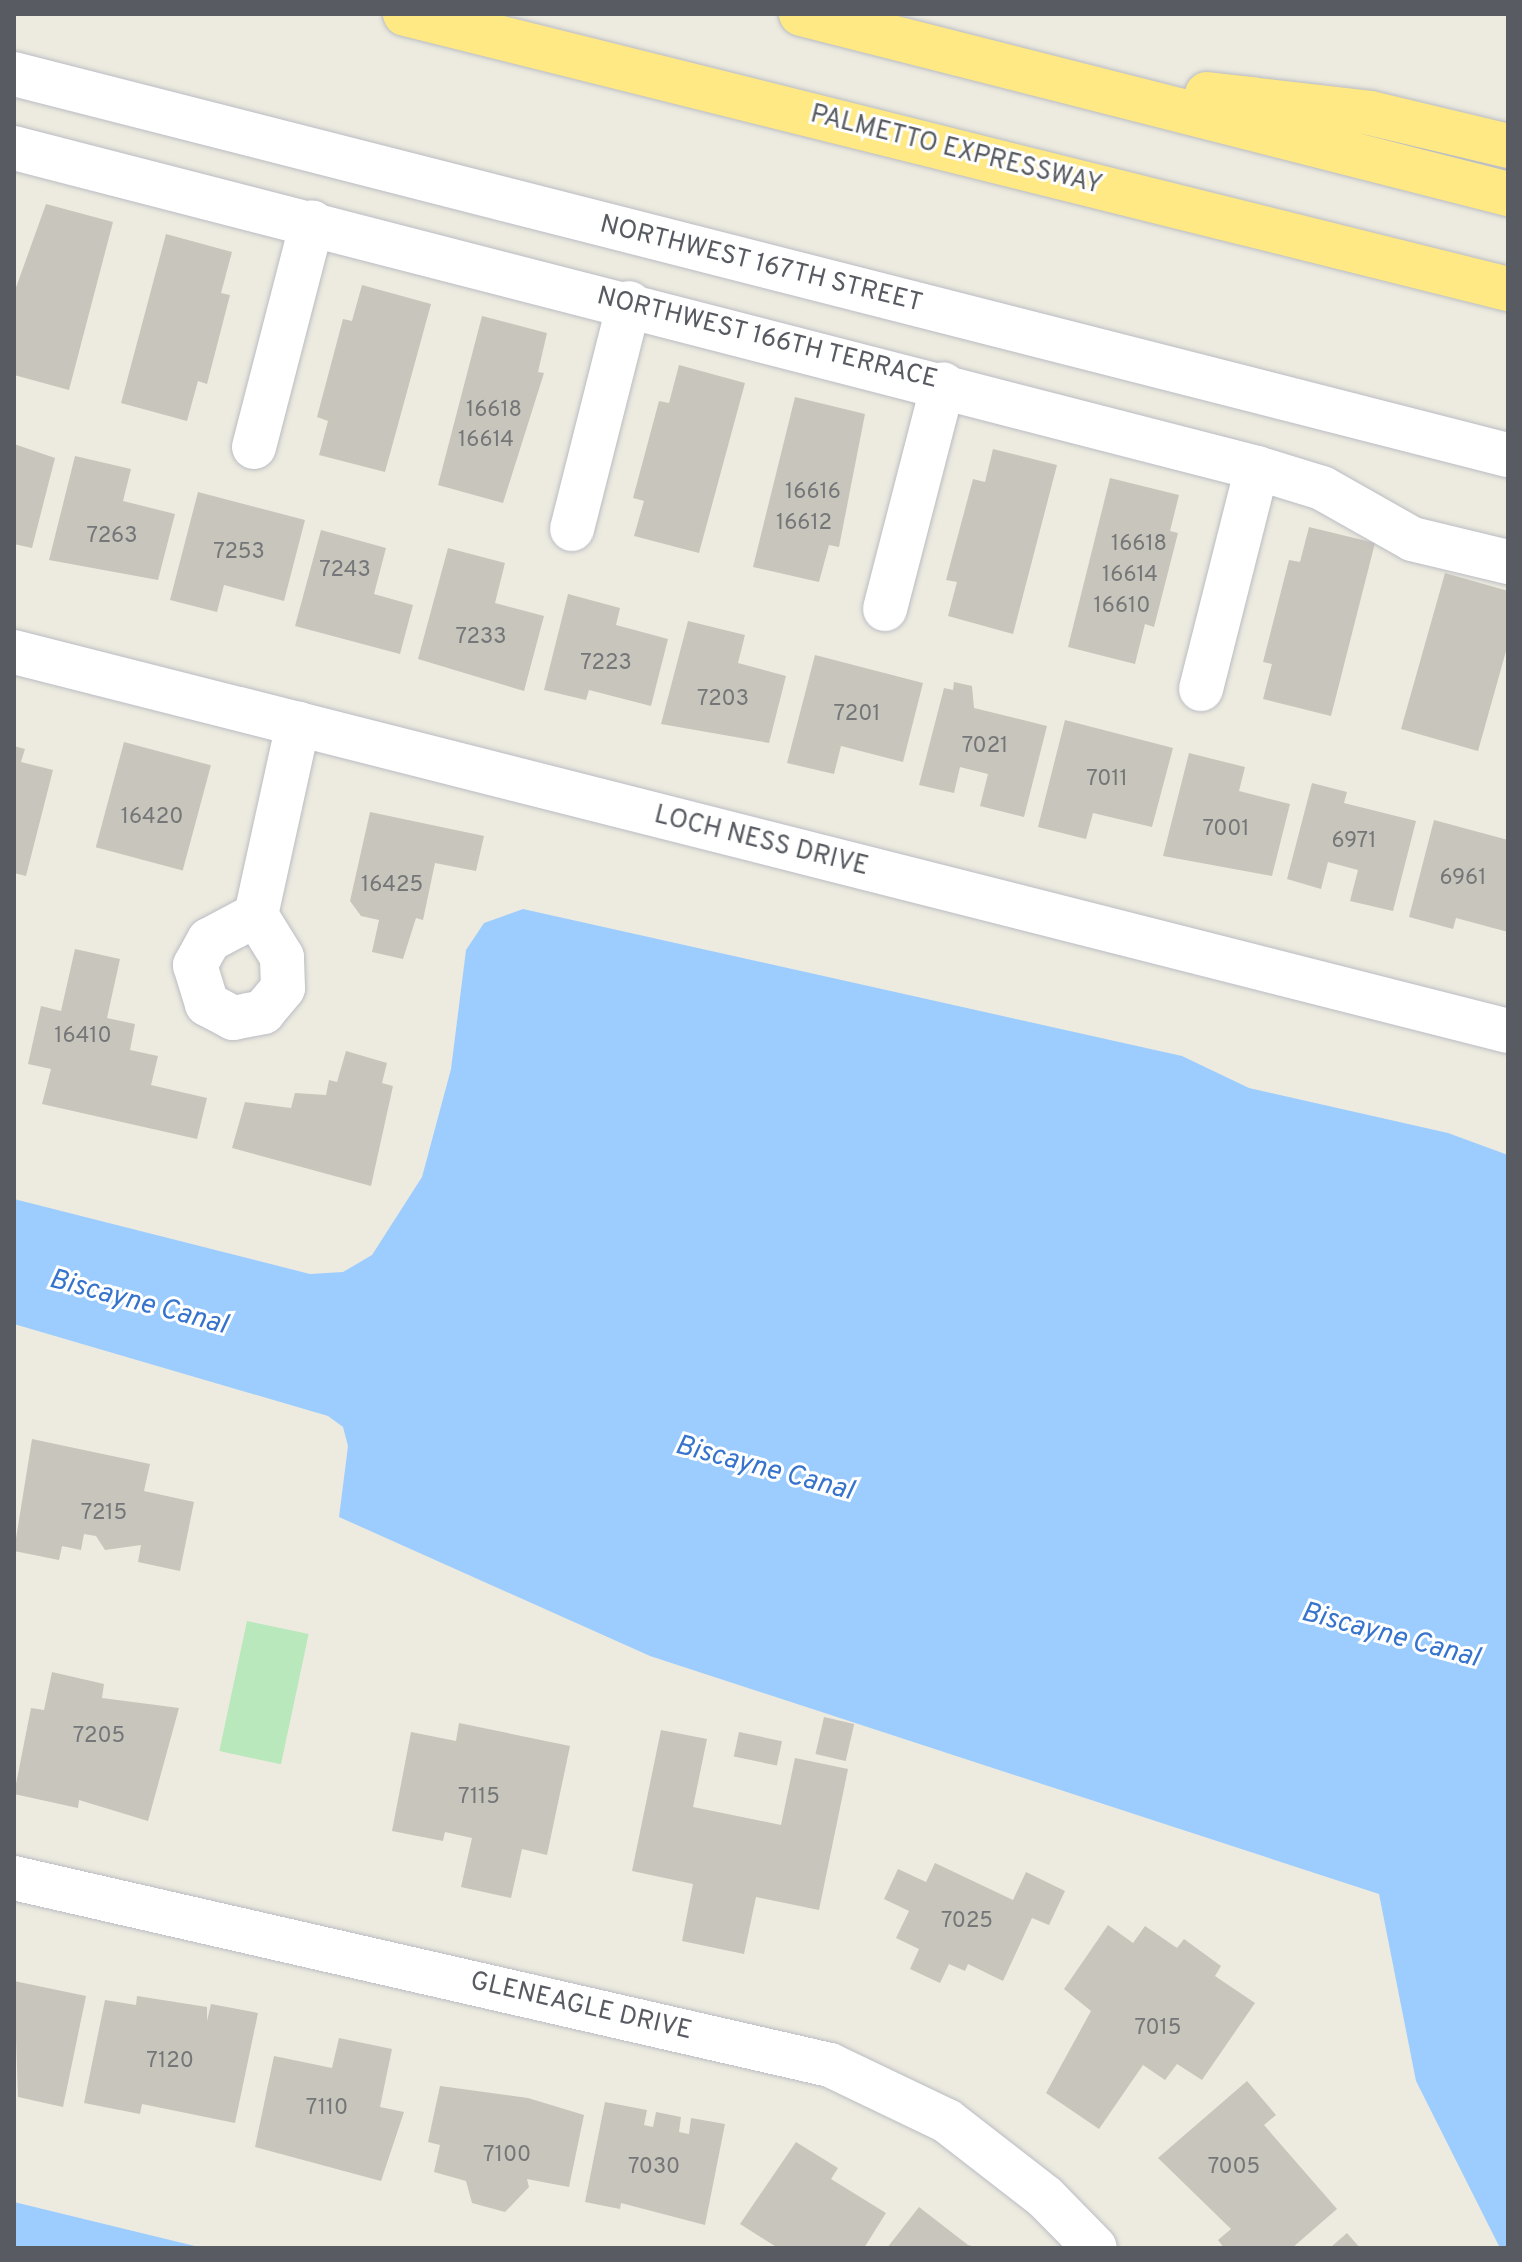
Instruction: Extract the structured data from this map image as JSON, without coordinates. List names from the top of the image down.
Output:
{
  "streets": {
    "highway": ["PALMETTO EXPRESSWAY"],
    "street": [
      "NORTHWEST 167TH STREET",
      "NORTHWEST 166TH TERRACE",
      "LOCH NESS DRIVE",
      "GLENEAGLE DRIVE"
    ]
  },
  "water": ["Biscayne Canal"],
  "house_numbers": [
    "16618",
    "16614",
    "16616",
    "16612",
    "7263",
    "16618",
    "7253",
    "7243",
    "16614",
    "16610",
    "7233",
    "7223",
    "7203",
    "7201",
    "7021",
    "7011",
    "16420",
    "7001",
    "6971",
    "6961",
    "16425",
    "16410",
    "7215",
    "7205",
    "7115",
    "7025",
    "7015",
    "7120",
    "7110",
    "7100",
    "7030",
    "7005"
  ]
}
